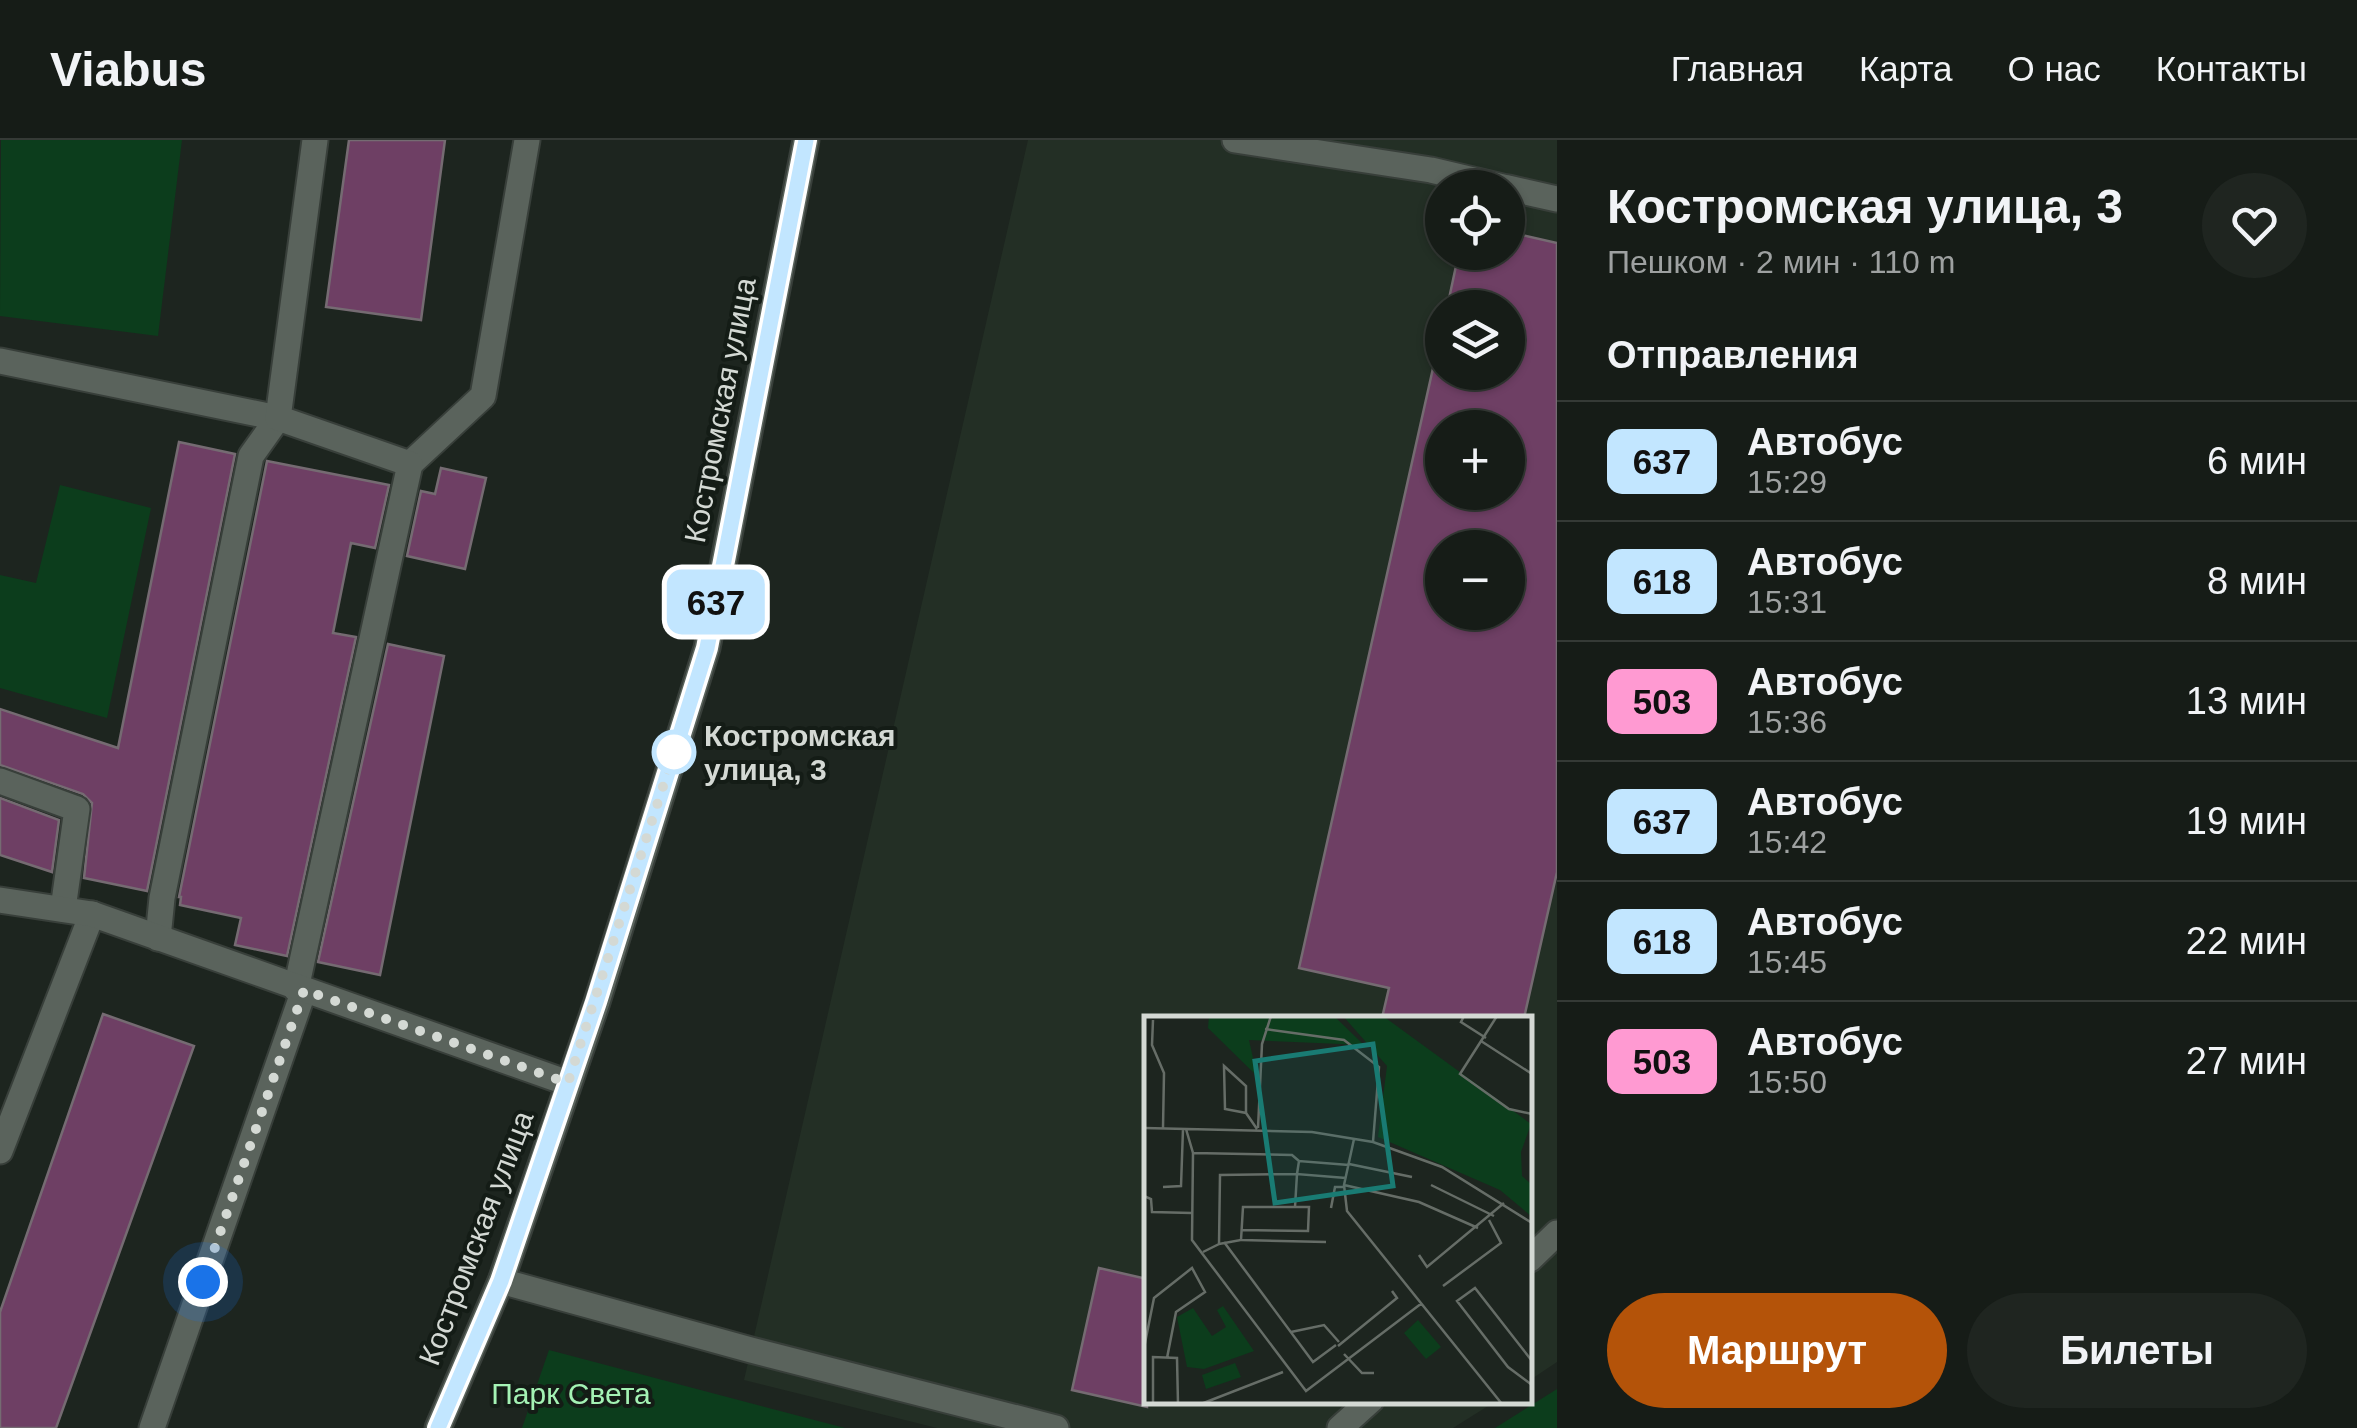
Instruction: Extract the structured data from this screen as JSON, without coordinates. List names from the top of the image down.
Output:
{
  "streets": {
    "street": ["Костромская улица"]
  },
  "parks": ["Парк Света"],
  "places": ["Костромская улица, 3"],
  "lines": ["bus line 637"],
  "page": {
    "header": "Viabus",
    "nav": [
      "Главная",
      "Карта",
      "О нас",
      "Контакты"
    ],
    "on_map": "637",
    "heading": [
      ["Костромская улица, 3", "Пешком · 2 мин · 110 m"],
      "Отправления"
    ],
    "map_buttons": ["+", "−"],
    "list": [
      {
        "mark": "637",
        "name": "Автобус",
        "note": "15:29",
        "value": "6 мин"
      },
      {
        "mark": "618",
        "name": "Автобус",
        "note": "15:31",
        "value": "8 мин"
      },
      {
        "mark": "503",
        "name": "Автобус",
        "note": "15:36",
        "value": "13 мин"
      },
      {
        "mark": "637",
        "name": "Автобус",
        "note": "15:42",
        "value": "19 мин"
      },
      {
        "mark": "618",
        "name": "Автобус",
        "note": "15:45",
        "value": "22 мин"
      },
      {
        "mark": "503",
        "name": "Автобус",
        "note": "15:50",
        "value": "27 мин"
      }
    ],
    "buttons": ["Маршрут", "Билеты"]
  }
}
